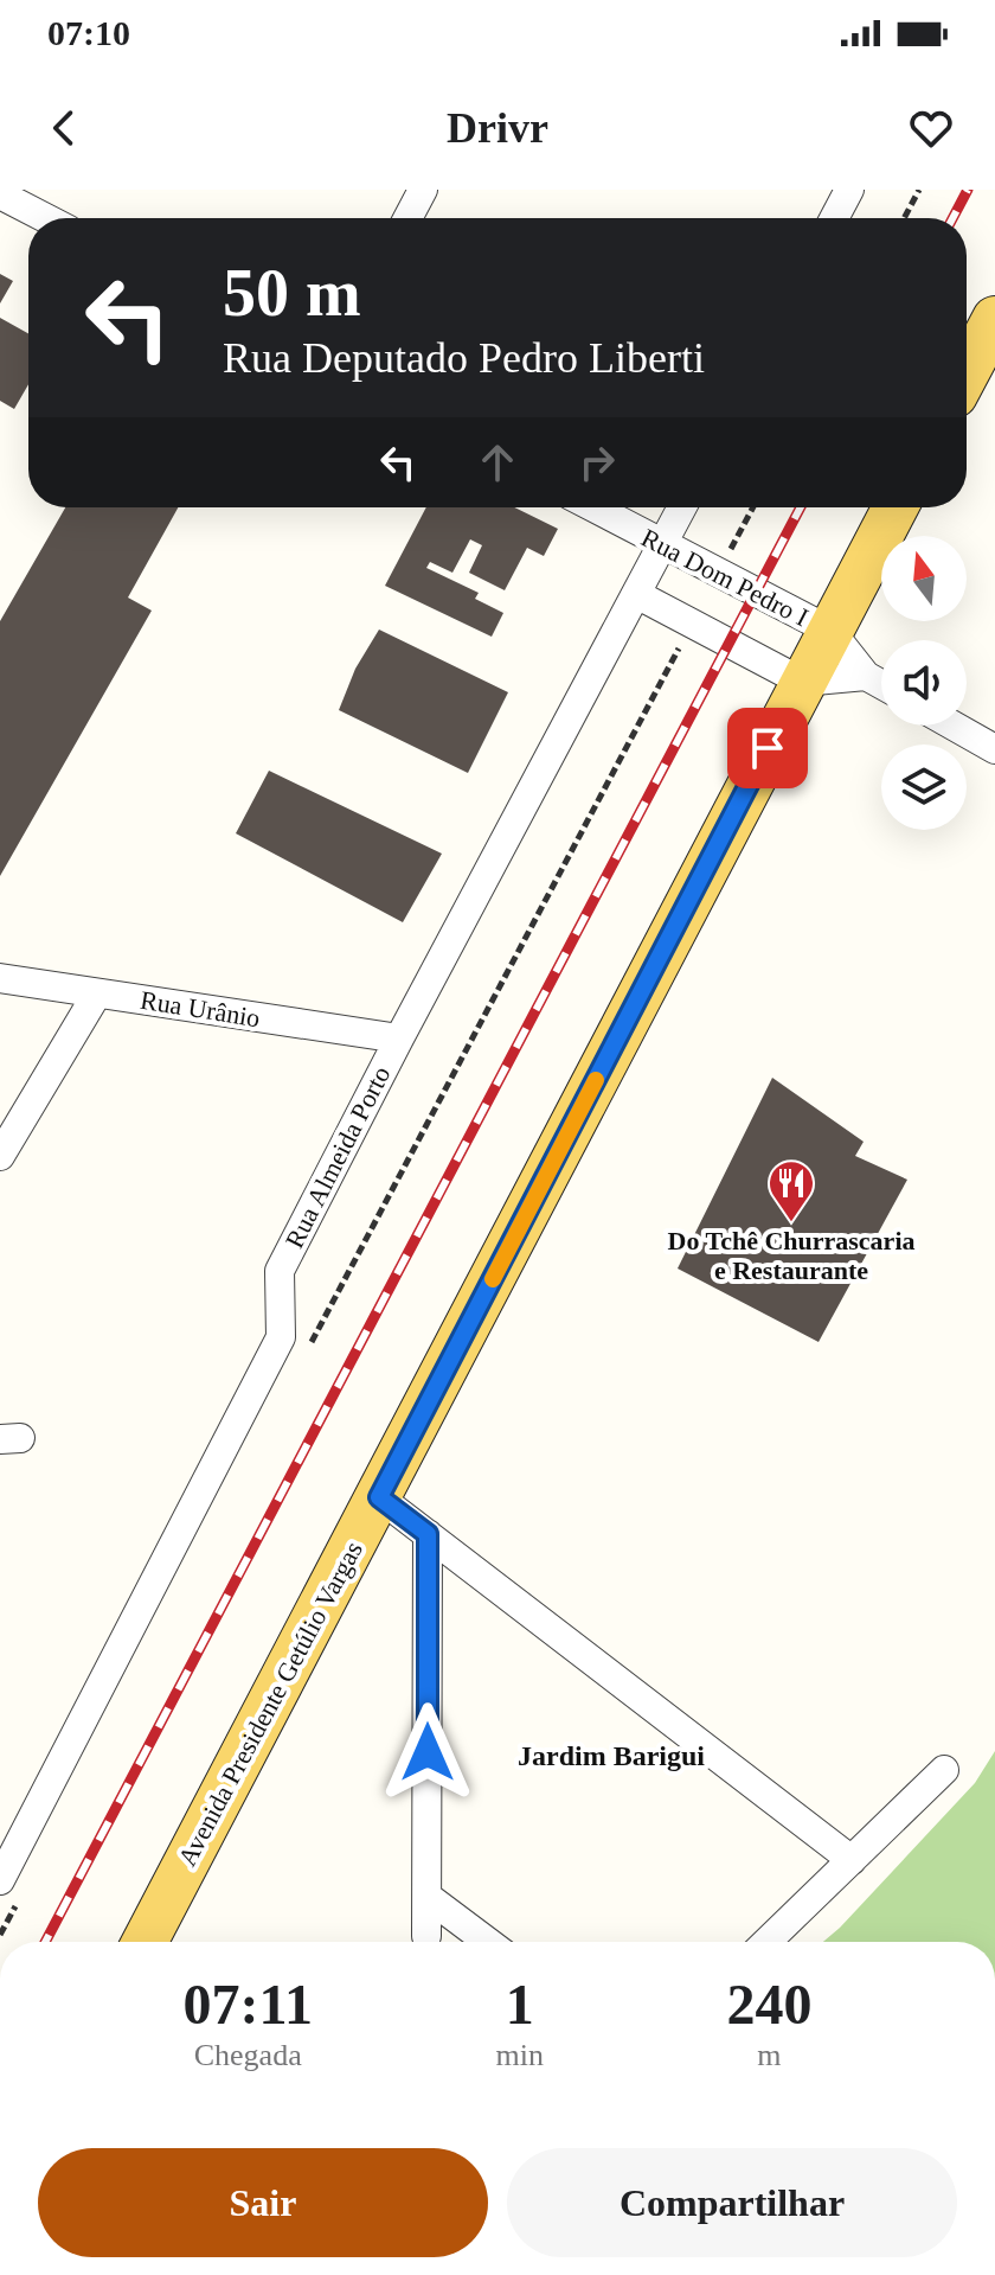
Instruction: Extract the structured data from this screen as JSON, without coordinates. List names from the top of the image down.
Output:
{
  "streets": {
    "main road": ["Avenida Presidente Getúlio Vargas"],
    "street": ["Rua Dom Pedro I", "Rua Urânio", "Rua Almeida Porto"]
  },
  "crossings": [
    ["Rua Dom Pedro I", "Rua Almeida Porto"],
    ["Rua Dom Pedro I", "Avenida Presidente Getúlio Vargas"],
    ["Rua Urânio", "Rua Almeida Porto"]
  ],
  "districts": ["Jardim Barigui"],
  "places": {
    "restaurant": ["Do Tchê Churrascaria e Restaurante"]
  },
  "north": "top",
  "page": {
    "status": "07:10",
    "header": "Drivr",
    "turn": ["50 m", "Rua Deputado Pedro Liberti"],
    "eta": [
      "07:11",
      "Chegada",
      "1",
      "min",
      "240",
      "m"
    ],
    "buttons": ["Sair", "Compartilhar"]
  }
}
